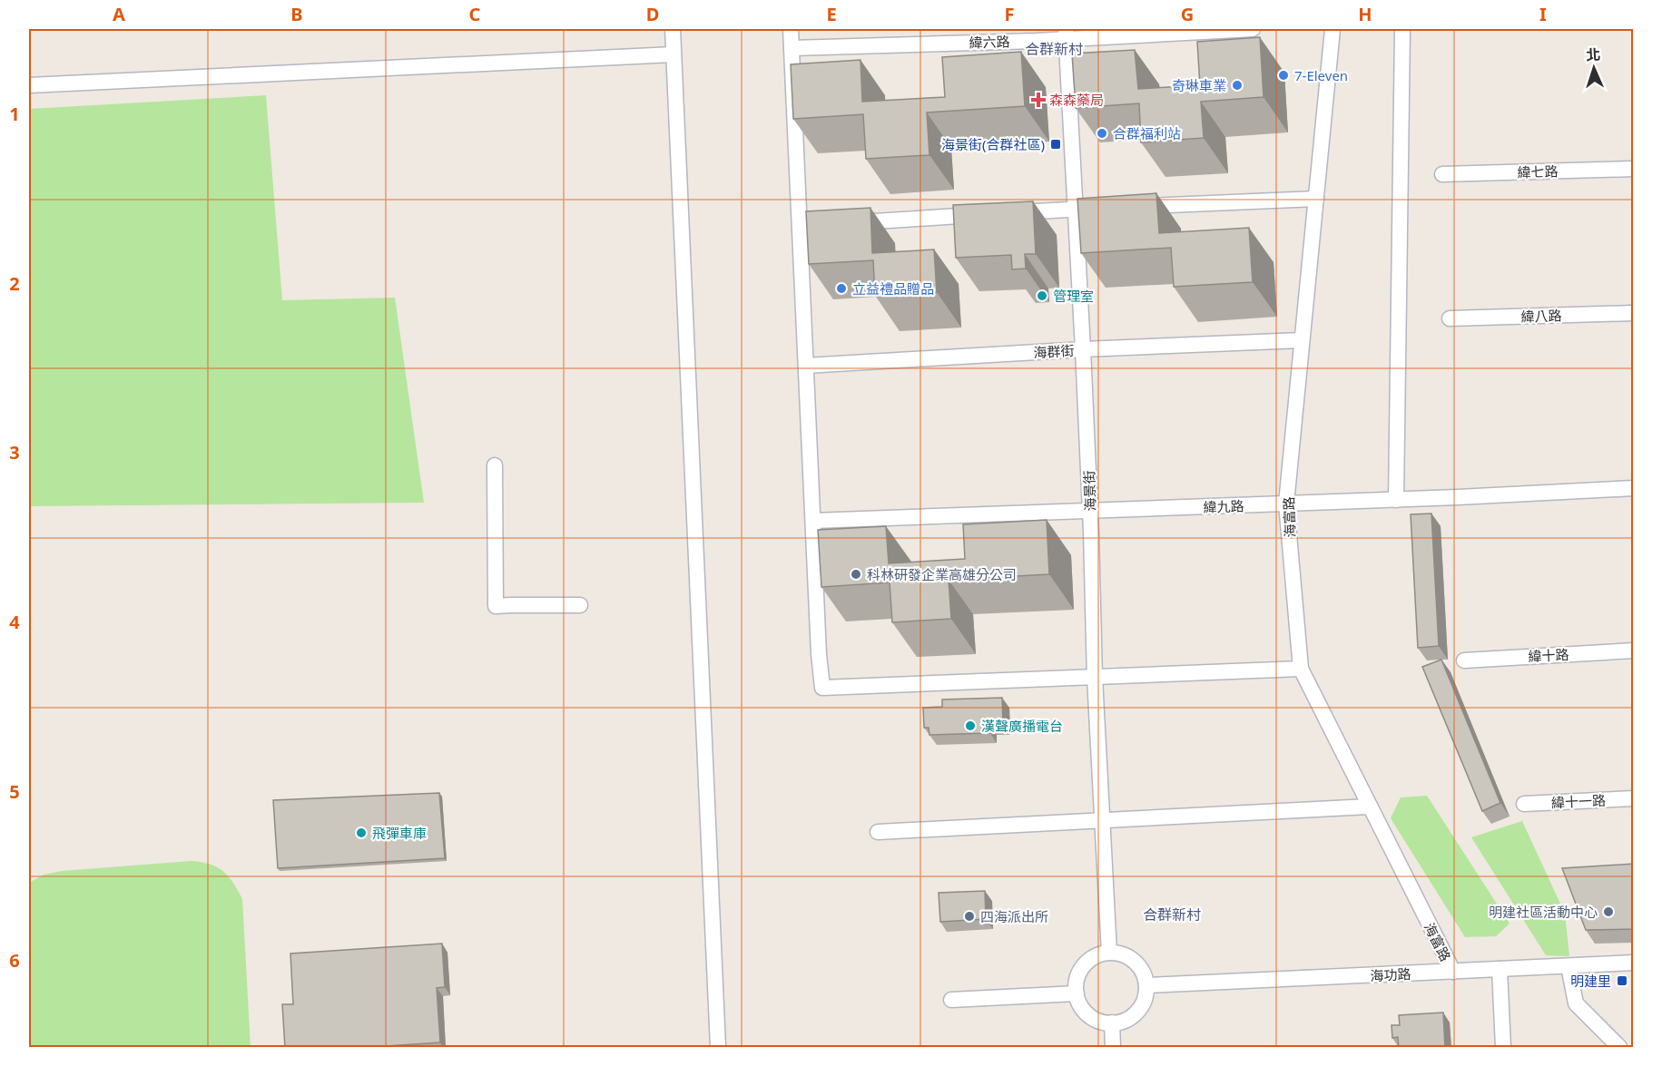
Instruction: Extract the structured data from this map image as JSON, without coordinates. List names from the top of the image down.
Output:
{
  "streets": {
    "street": [
      "緯六路",
      "緯七路",
      "緯八路",
      "海群街",
      "海景街",
      "緯九路",
      "海富路",
      "緯十路",
      "緯十一路",
      "海功路"
    ]
  },
  "crossings": [
    ["緯六路", "海景街"],
    ["海群街", "海景街"],
    ["海群街", "海富路"],
    ["海景街", "緯九路"],
    ["海景街", "海功路"],
    ["緯九路", "海富路"],
    ["海富路", "海功路"]
  ],
  "districts": ["合群新村", "合群新村"],
  "places": {
    "other": [
      "7-Eleven",
      "奇琳車業",
      "合群福利站",
      "立益禮品贈品",
      "管理室",
      "科林研發企業高雄分公司",
      "漢聲廣播電台",
      "飛彈車庫",
      "明建社區活動中心",
      "四海派出所"
    ],
    "health": ["森森藥局"],
    "transit": ["海景街(合群社區)", "明建里"]
  },
  "north": "top",
  "grid": {
    "columns": [
      "A",
      "B",
      "C",
      "D",
      "E",
      "F",
      "G",
      "H",
      "I"
    ],
    "rows": [
      "1",
      "2",
      "3",
      "4",
      "5",
      "6"
    ]
  }
}
